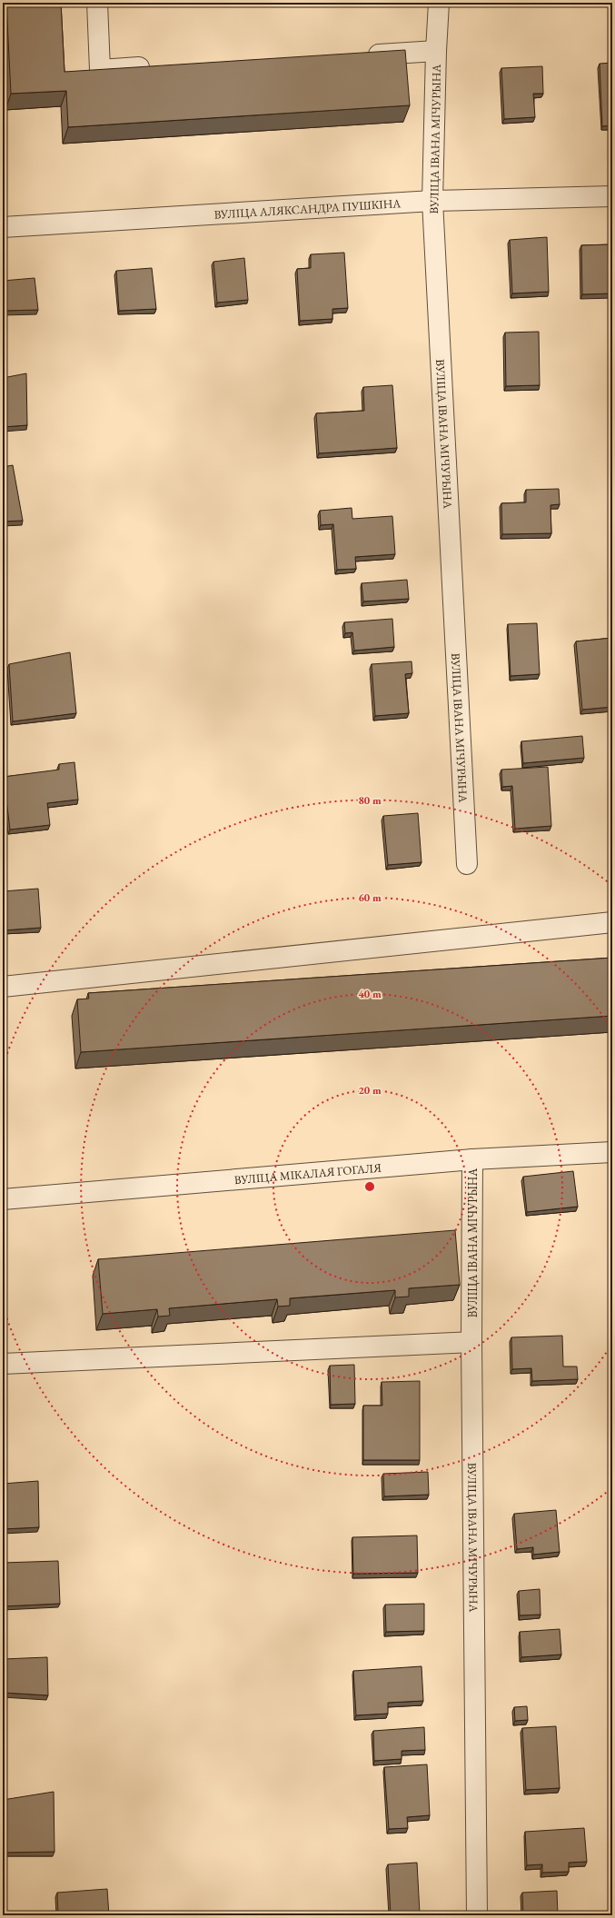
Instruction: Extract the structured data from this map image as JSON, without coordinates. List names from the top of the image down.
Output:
{
  "streets": {
    "street": ["ВУЛІЦА ІВАНА МІЧУРЫНА", "ВУЛІЦА АЛЯКСАНДРА ПУШКІНА", "ВУЛІЦА МІКАЛАЯ ГОГАЛЯ"]
  },
  "crossings": [
    ["ВУЛІЦА ІВАНА МІЧУРЫНА", "ВУЛІЦА АЛЯКСАНДРА ПУШКІНА"],
    ["ВУЛІЦА ІВАНА МІЧУРЫНА", "ВУЛІЦА МІКАЛАЯ ГОГАЛЯ"]
  ],
  "rings": [
    "80 m",
    "60 m",
    "40 m",
    "20 m"
  ]
}
